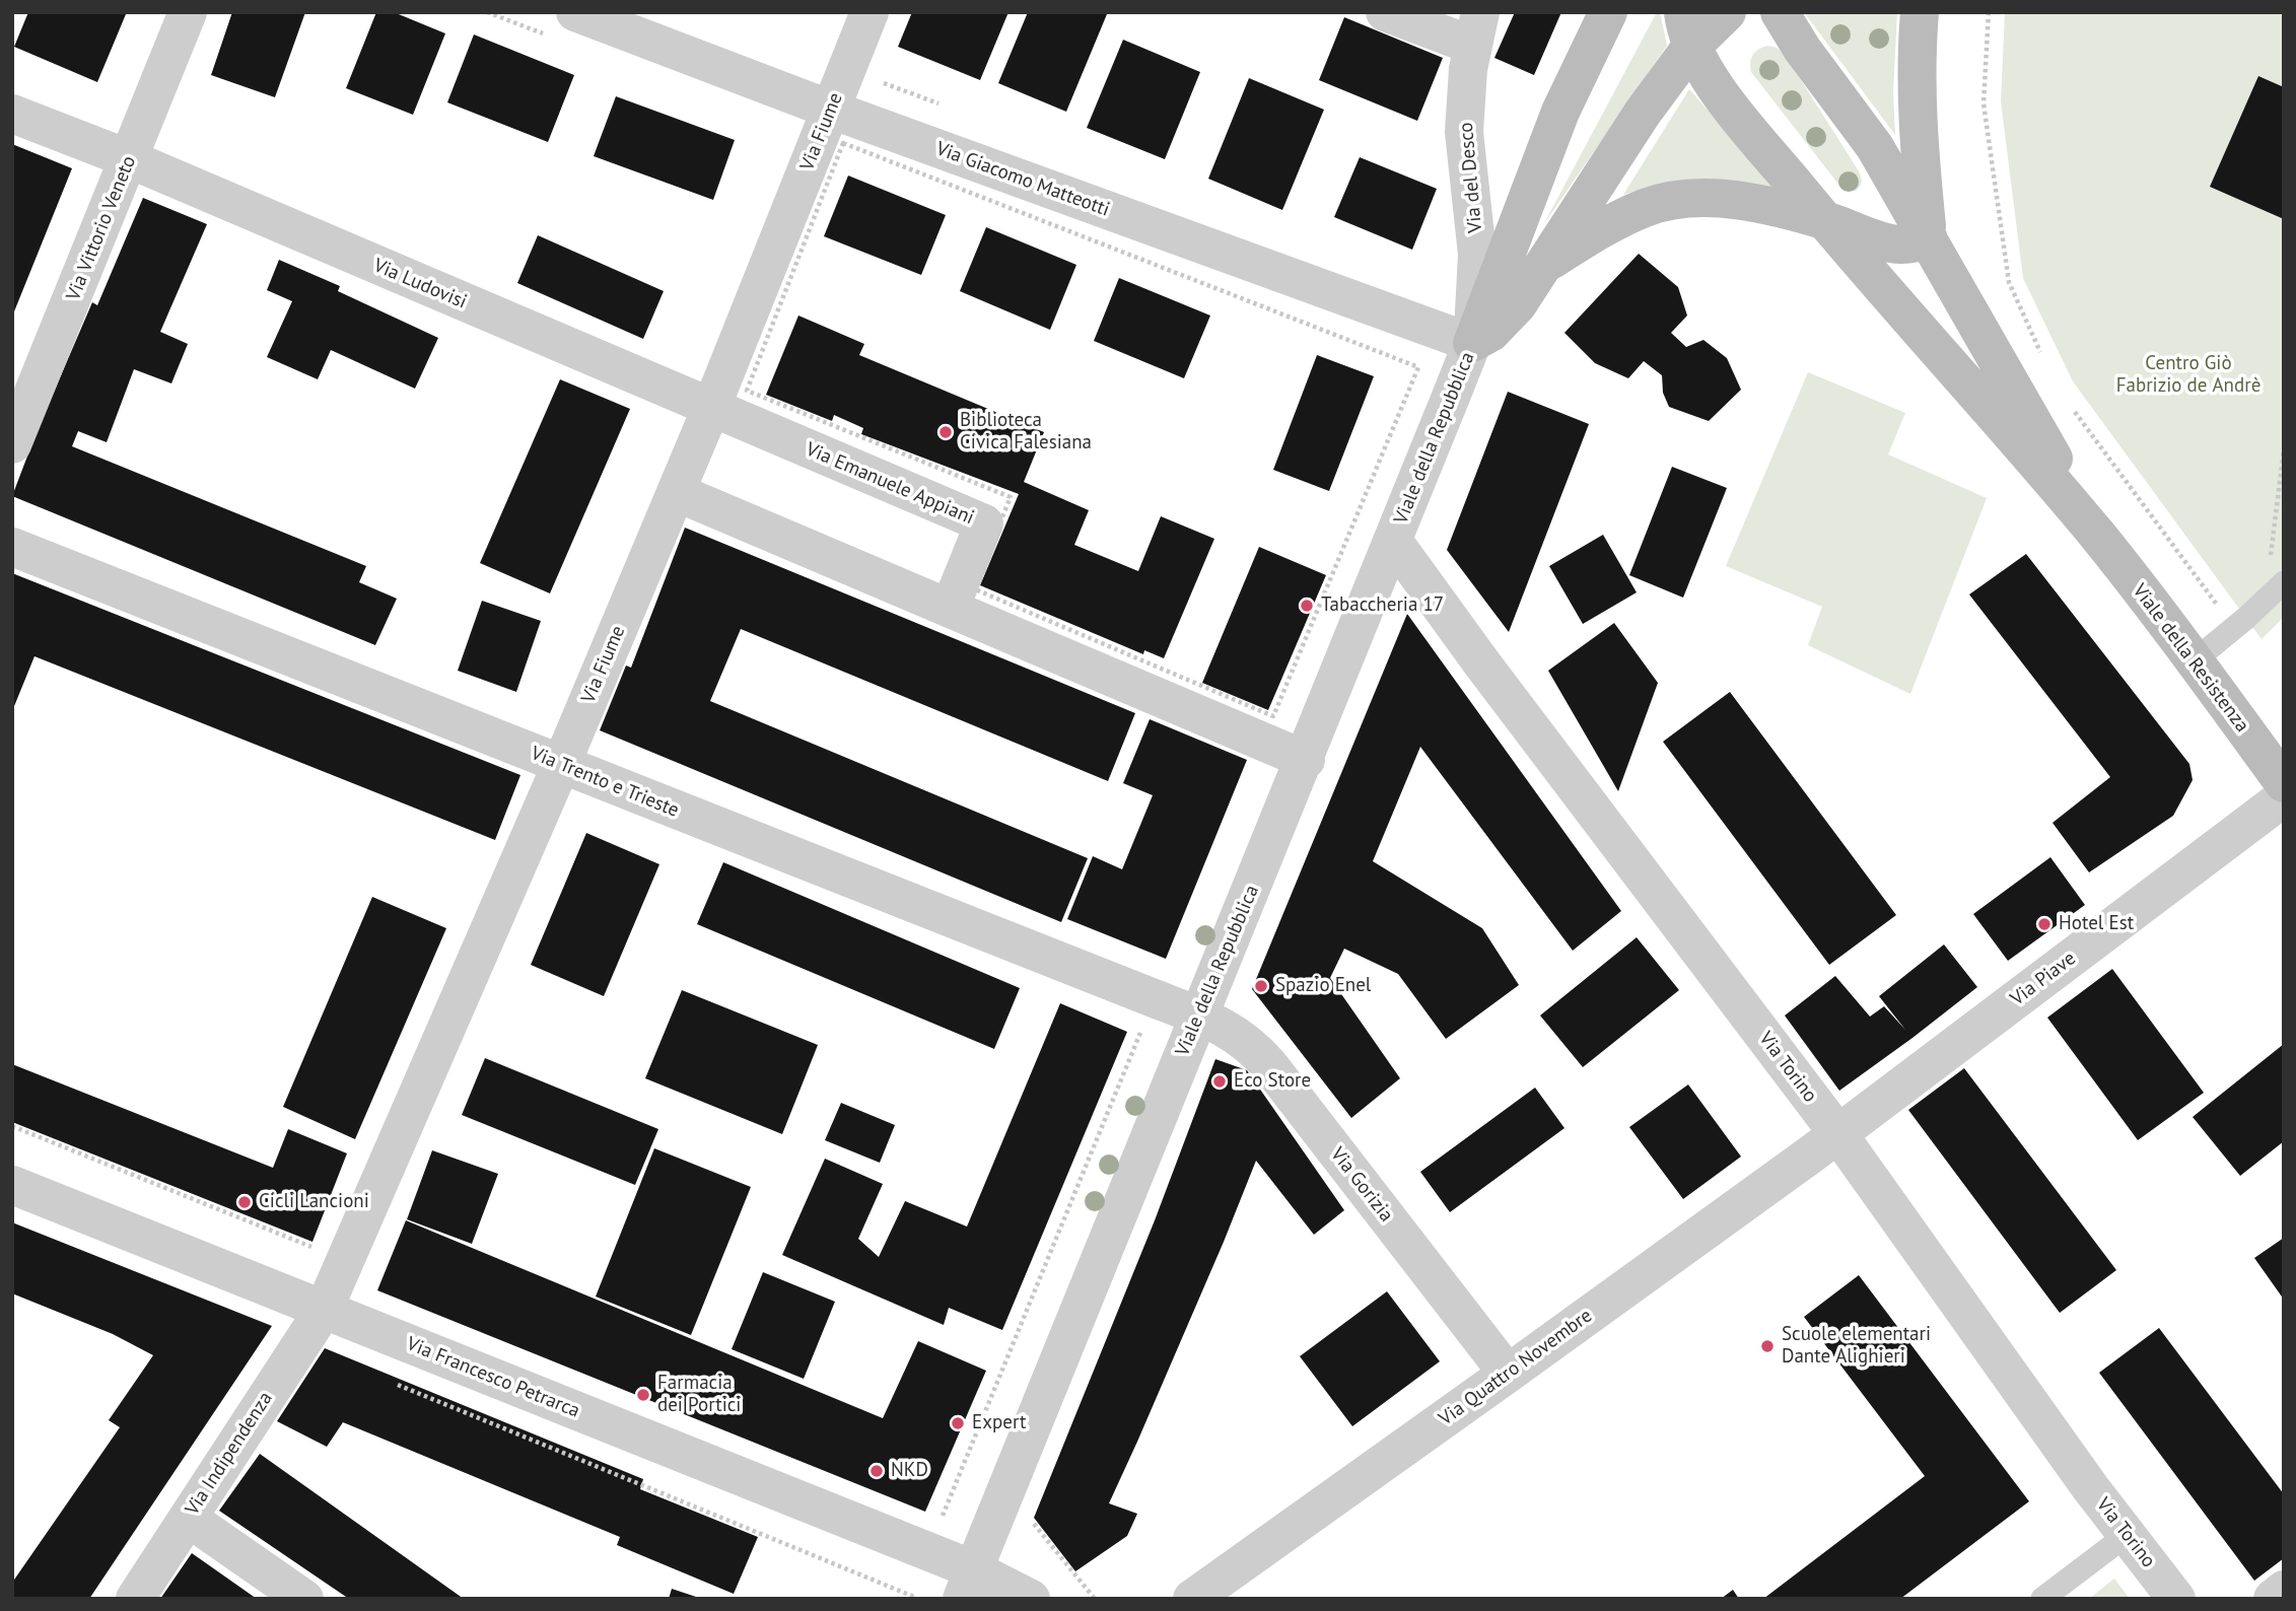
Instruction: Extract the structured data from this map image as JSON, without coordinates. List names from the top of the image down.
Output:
{
  "streets": {
    "main road": ["Viale della Resistenza"],
    "street": [
      "Via Fiume",
      "Via del Desco",
      "Via Giacomo Matteotti",
      "Via Vittorio Veneto",
      "Via Ludovisi",
      "Viale della Repubblica",
      "Via Emanuele Appiani",
      "Via Trento e Trieste",
      "Via Piave",
      "Via Torino",
      "Via Gorizia",
      "Via Quattro Novembre",
      "Via Francesco Petrarca",
      "Via Indipendenza"
    ]
  },
  "crossings": [
    ["Via Fiume", "Via Giacomo Matteotti"],
    ["Via Fiume", "Via Ludovisi"],
    ["Via Fiume", "Via Emanuele Appiani"],
    ["Via Fiume", "Via Trento e Trieste"],
    ["Via Fiume", "Via Francesco Petrarca"],
    ["Via Fiume", "Via Indipendenza"],
    ["Via del Desco", "Via Giacomo Matteotti"],
    ["Via del Desco", "Viale della Repubblica"],
    ["Via Giacomo Matteotti", "Viale della Repubblica"],
    ["Via Vittorio Veneto", "Via Ludovisi"],
    ["Via Ludovisi", "Via Emanuele Appiani"],
    ["Viale della Repubblica", "Via Trento e Trieste"],
    ["Viale della Repubblica", "Via Torino"],
    ["Viale della Repubblica", "Via Gorizia"],
    ["Viale della Repubblica", "Via Francesco Petrarca"],
    ["Via Trento e Trieste", "Via Gorizia"],
    ["Via Piave", "Via Torino"],
    ["Via Piave", "Via Quattro Novembre"],
    ["Via Torino", "Via Quattro Novembre"],
    ["Via Gorizia", "Via Quattro Novembre"],
    ["Via Francesco Petrarca", "Via Indipendenza"]
  ],
  "parks": ["Centro Giò Fabrizio de Andrè"],
  "places": [
    "Biblioteca Civica Falesiana",
    "Tabaccheria 17",
    "Hotel Est",
    "Spazio Enel",
    "Eco Store",
    "Cicli Lancioni",
    "Scuole elementari Dante Alighieri",
    "Farmacia dei Portici",
    "Expert",
    "NKD"
  ]
}
